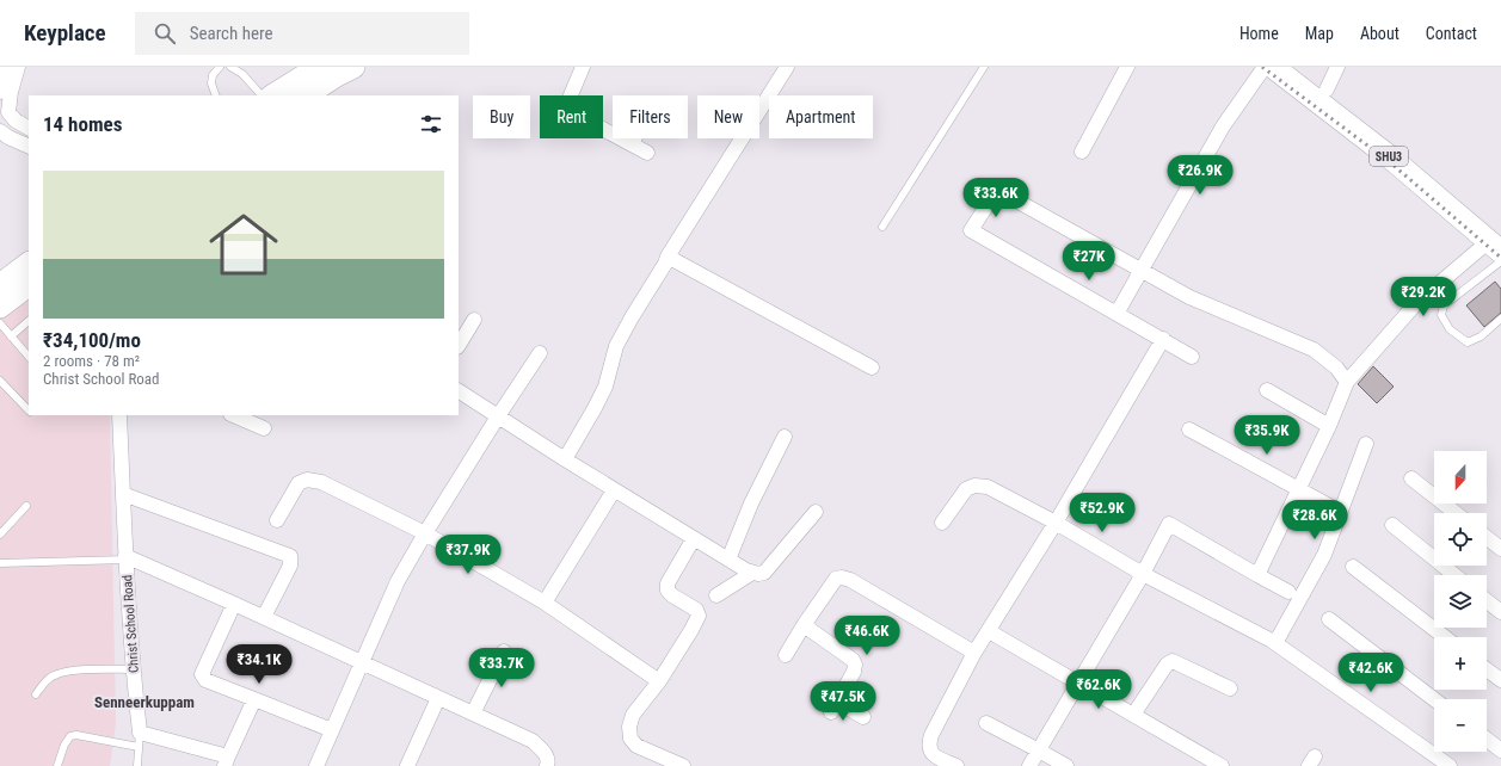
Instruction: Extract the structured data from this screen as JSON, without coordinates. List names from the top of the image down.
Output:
{
  "streets": {
    "main road": ["SHU3"],
    "street": ["Christ School Road"]
  },
  "districts": ["Senneerkuppam"],
  "north": "bottom",
  "page": {
    "header": "Keyplace",
    "search": "Search here",
    "nav": [
      "Home",
      "Map",
      "About",
      "Contact"
    ],
    "chip": [
      "Buy",
      "Rent",
      "Filters",
      "New",
      "Apartment"
    ],
    "heading": "14 homes",
    "list": [
      {
        "name": "₹34,100/mo",
        "note": "2 rooms · 78 m² · Christ School Road"
      }
    ],
    "price": [
      "₹26.9K",
      "₹33.6K",
      "₹27K",
      "₹29.2K",
      "₹35.9K",
      "₹52.9K",
      "₹28.6K",
      "₹37.9K",
      "₹46.6K",
      "₹34.1K",
      "₹33.7K",
      "₹42.6K",
      "₹62.6K",
      "₹47.5K"
    ],
    "map_buttons": ["+", "−"]
  }
}
